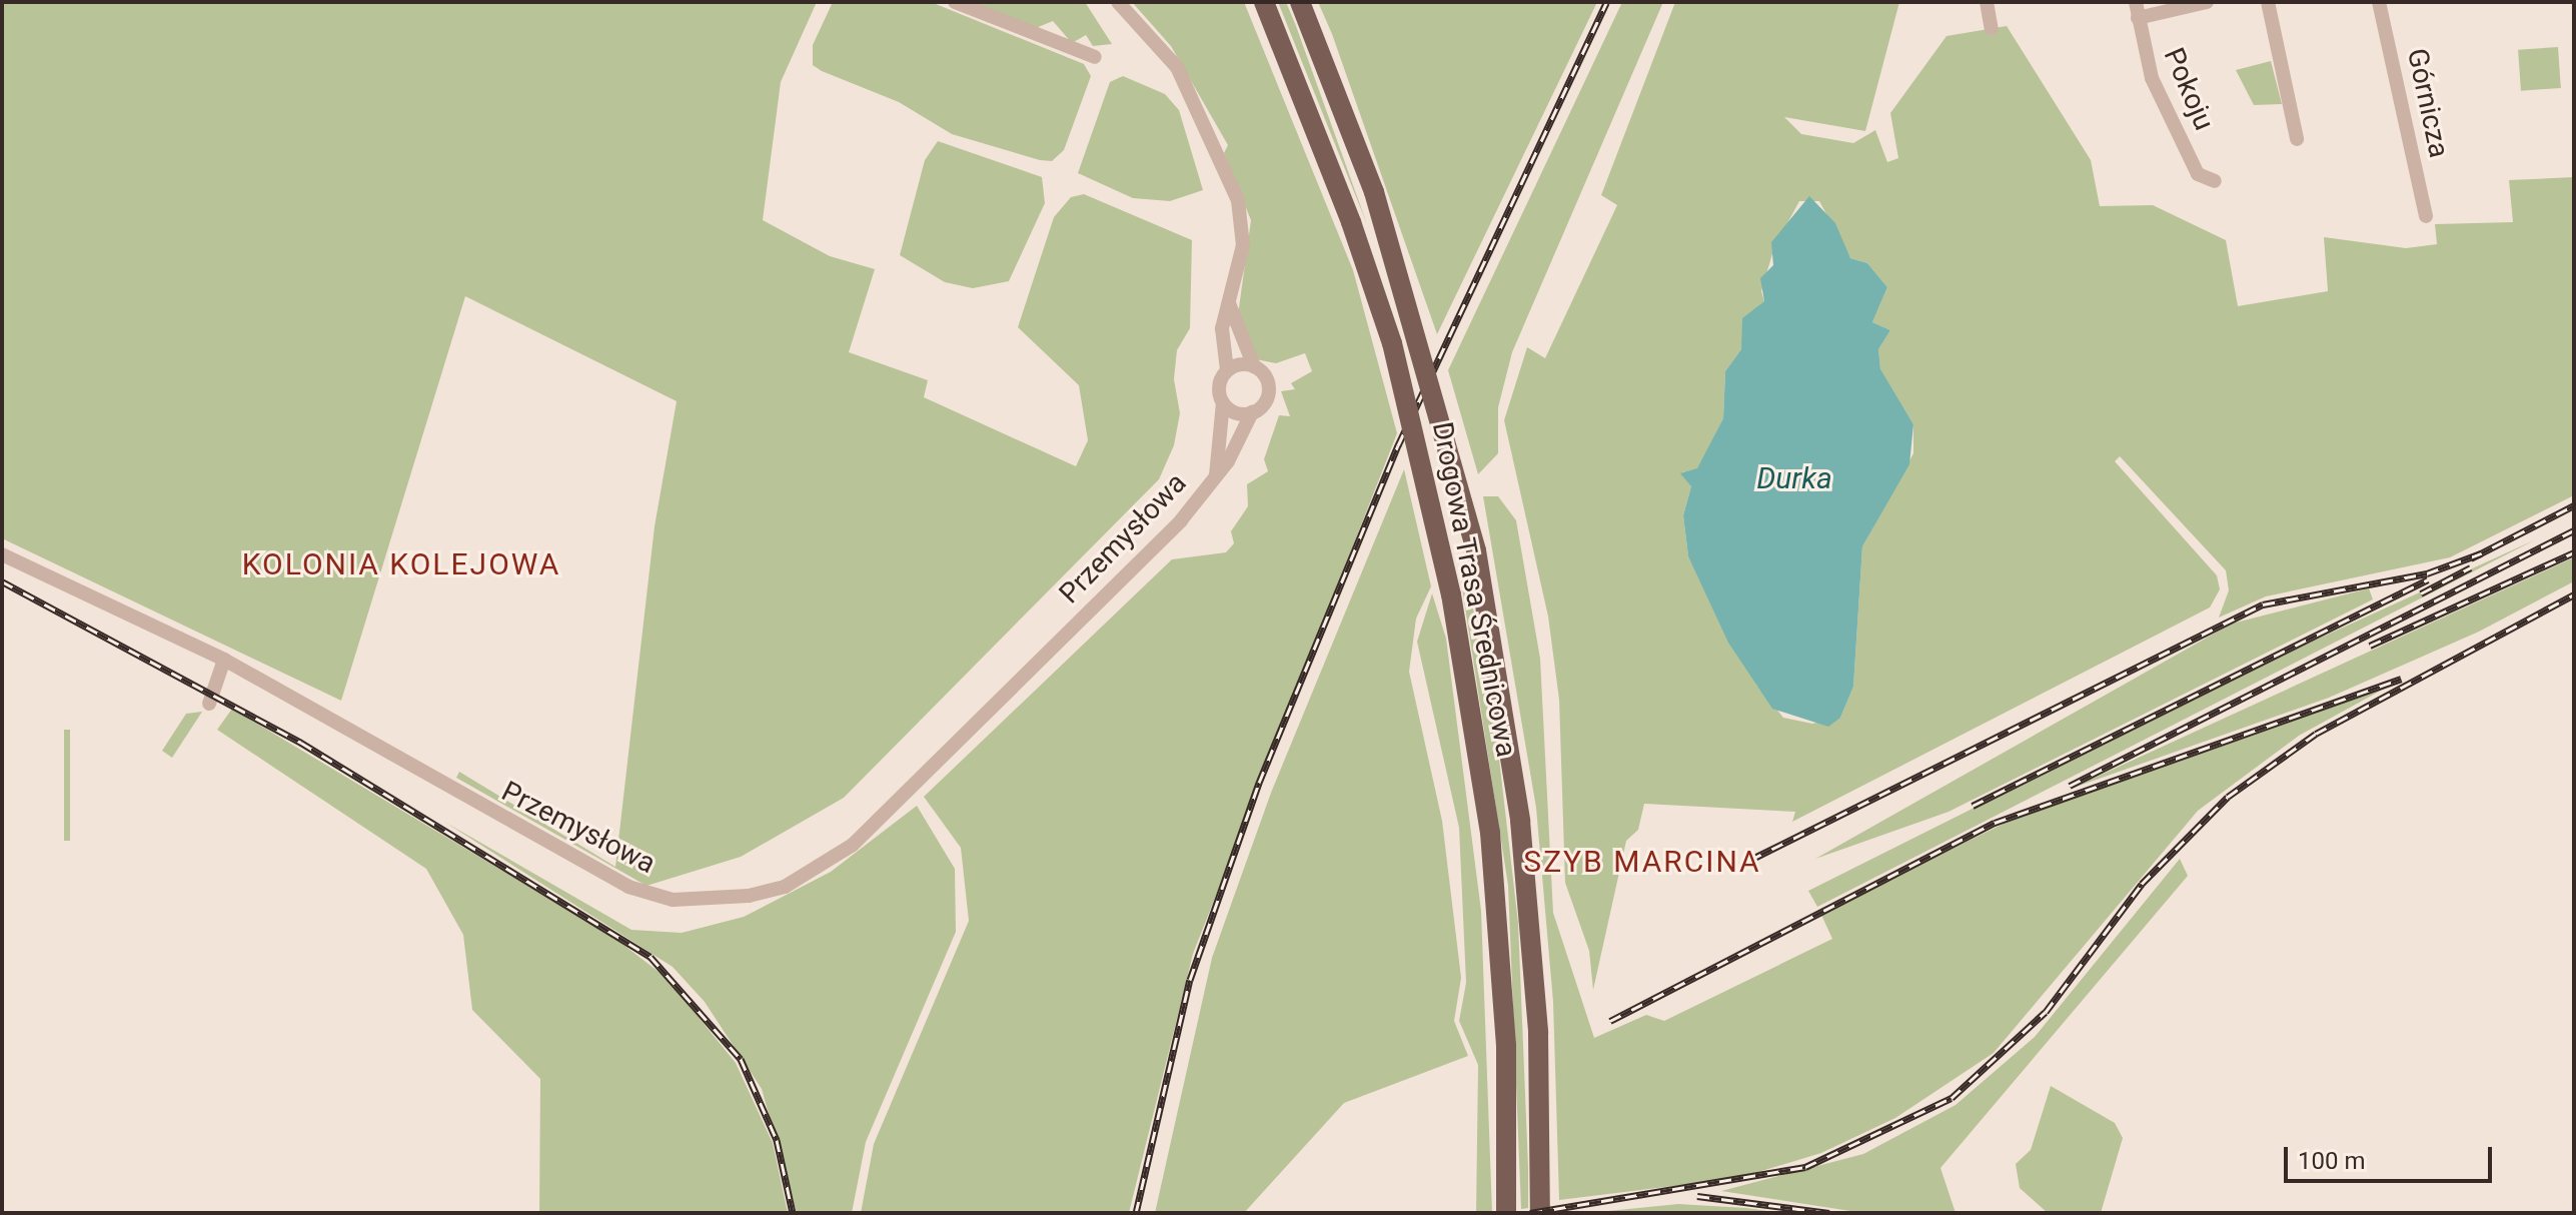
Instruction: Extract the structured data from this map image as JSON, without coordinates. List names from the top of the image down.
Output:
{
  "streets": {
    "main road": ["Drogowa Trasa Średnicowa"],
    "street": ["Pokoju", "Górnicza", "Przemysłowa"]
  },
  "districts": ["KOLONIA KOLEJOWA", "SZYB MARCINA"],
  "water": ["Durka"],
  "scale_bar": "100 m"
}
